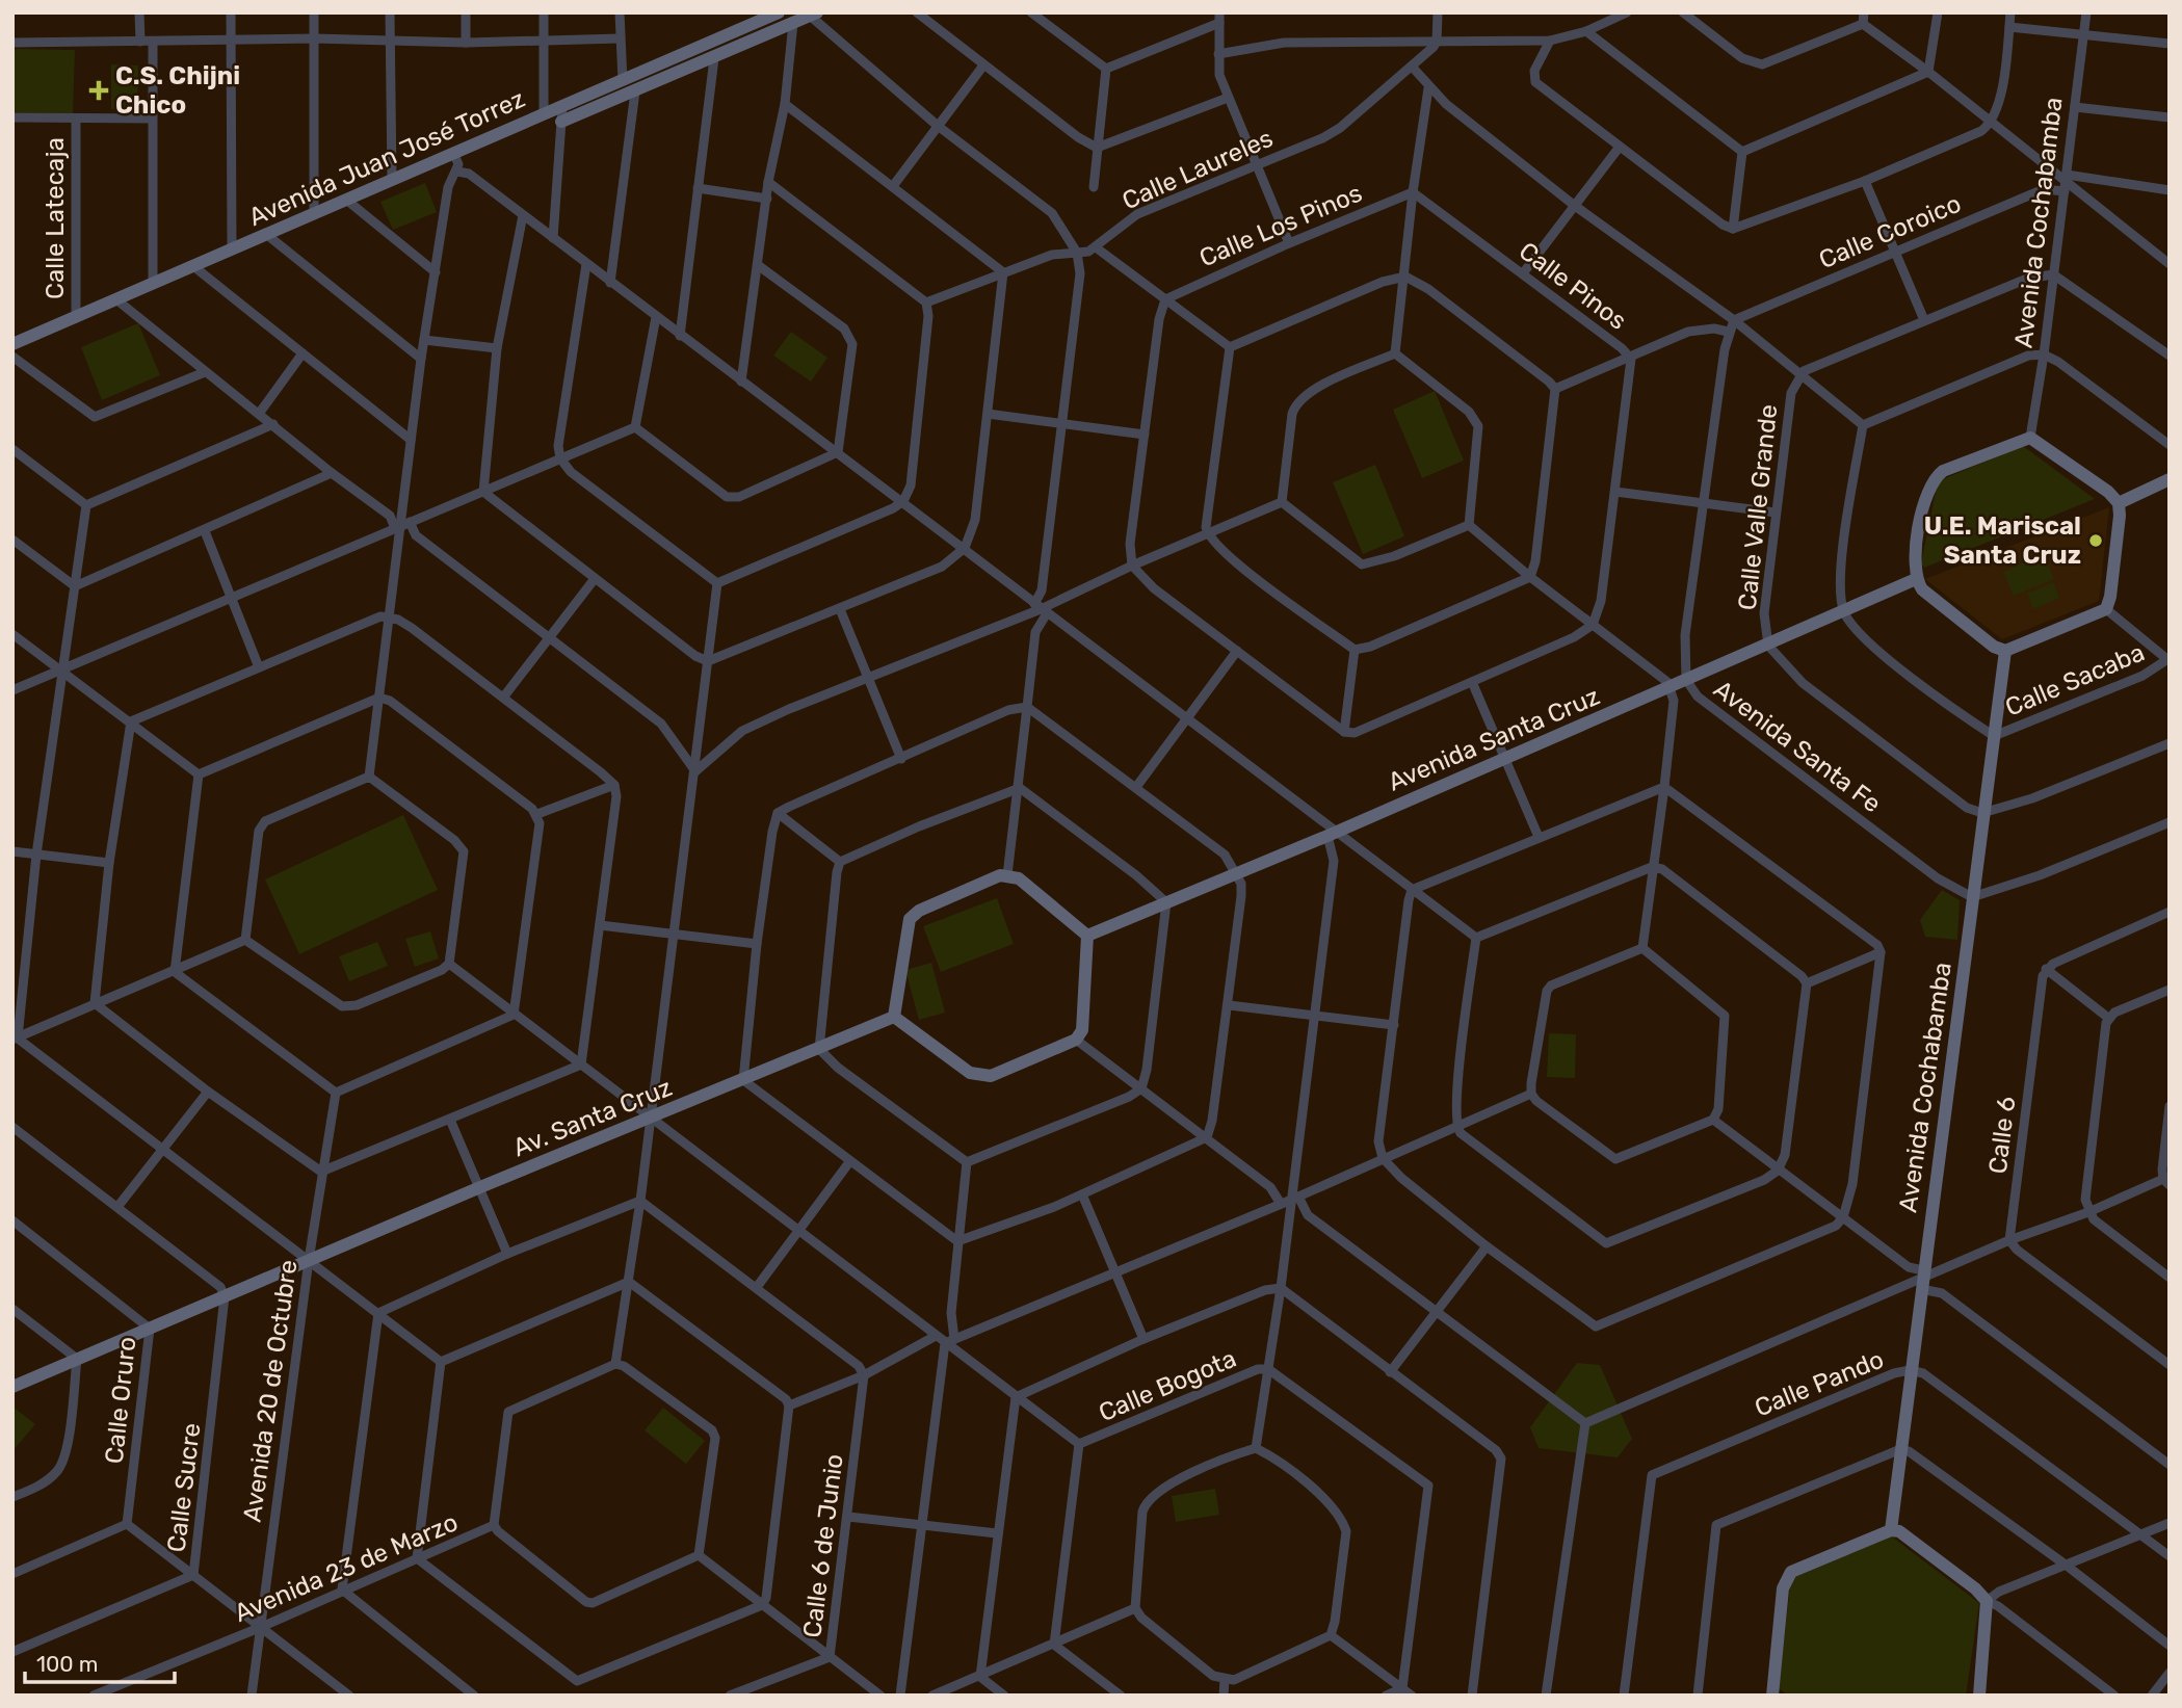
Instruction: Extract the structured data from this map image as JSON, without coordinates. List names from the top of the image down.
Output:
{
  "streets": {
    "street": [
      "Avenida Juan José Torrez",
      "Calle Laureles",
      "Calle Latecaja",
      "Avenida Cochabamba",
      "Calle Los Pinos",
      "Calle Coroico",
      "Calle Pinos",
      "Calle Valle Grande",
      "Calle Sacaba",
      "Avenida Santa Cruz",
      "Avenida Santa Fe",
      "Av. Santa Cruz",
      "Calle 6",
      "Calle Pando",
      "Calle Bogota",
      "Avenida 20 de Octubre",
      "Calle Oruro",
      "Calle Sucre",
      "Calle 6 de Junio",
      "Avenida 23 de Marzo"
    ]
  },
  "crossings": [
    ["Avenida Juan José Torrez", "Calle Latecaja"],
    ["Avenida Cochabamba", "Calle Coroico"],
    ["Avenida Cochabamba", "Calle Valle Grande"],
    ["Avenida Cochabamba", "Calle Sacaba"],
    ["Avenida Cochabamba", "Avenida Santa Cruz"],
    ["Avenida Cochabamba", "Avenida Santa Fe"],
    ["Avenida Cochabamba", "Calle Pando"],
    ["Calle Los Pinos", "Calle Pinos"],
    ["Calle Coroico", "Avenida Santa Fe"],
    ["Calle Valle Grande", "Avenida Santa Cruz"],
    ["Avenida Santa Cruz", "Avenida Santa Fe"],
    ["Avenida Santa Cruz", "Av. Santa Cruz"],
    ["Av. Santa Cruz", "Avenida 20 de Octubre"],
    ["Av. Santa Cruz", "Calle Oruro"],
    ["Av. Santa Cruz", "Calle Sucre"],
    ["Avenida 20 de Octubre", "Avenida 23 de Marzo"]
  ],
  "places": {
    "health": ["C.S. Chijni Chico"],
    "other": ["U.E. Mariscal Santa Cruz"]
  },
  "scale_bar": "100 m"
}
